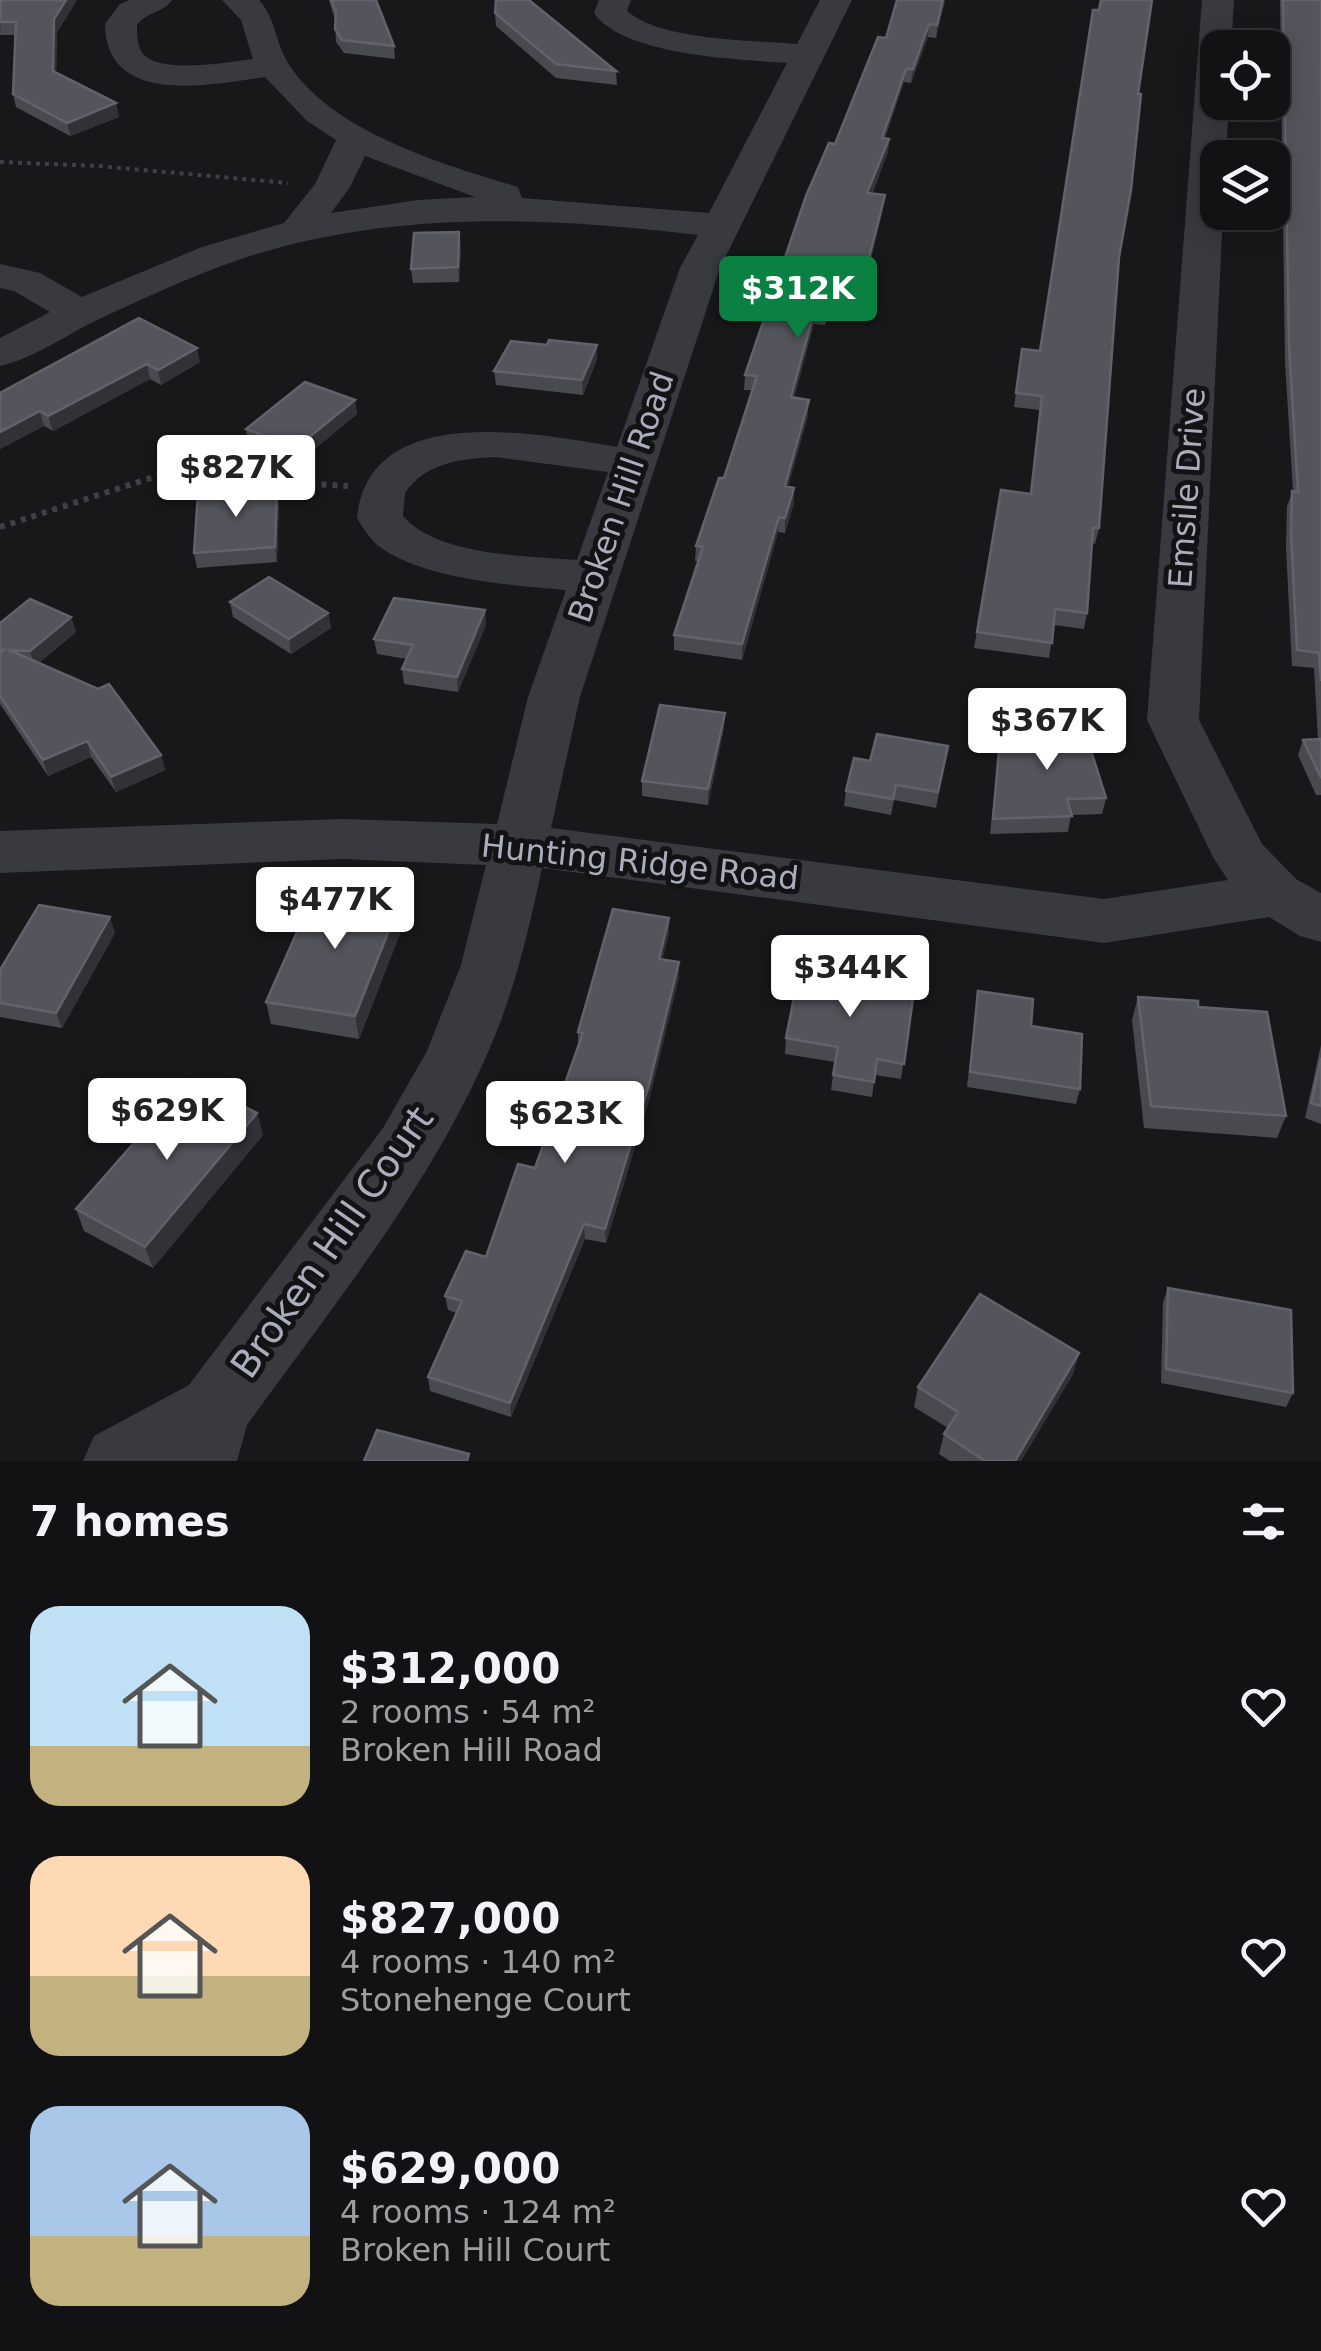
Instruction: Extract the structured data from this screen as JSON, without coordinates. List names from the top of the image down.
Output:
{
  "streets": {
    "street": [
      "Emsile Drive",
      "Broken Hill Road",
      "Hunting Ridge Road",
      "Broken Hill Court"
    ]
  },
  "crossings": [
    ["Emsile Drive", "Hunting Ridge Road"],
    ["Broken Hill Road", "Hunting Ridge Road"],
    ["Broken Hill Road", "Broken Hill Court"],
    ["Hunting Ridge Road", "Broken Hill Court"]
  ],
  "page": {
    "price": [
      "$312K",
      "$827K",
      "$367K",
      "$477K",
      "$344K",
      "$629K",
      "$623K"
    ],
    "heading": "7 homes",
    "list": [
      {
        "name": "$312,000",
        "note": "2 rooms · 54 m² · Broken Hill Road"
      },
      {
        "name": "$827,000",
        "note": "4 rooms · 140 m² · Stonehenge Court"
      },
      {
        "name": "$629,000",
        "note": "4 rooms · 124 m² · Broken Hill Court"
      }
    ]
  }
}
